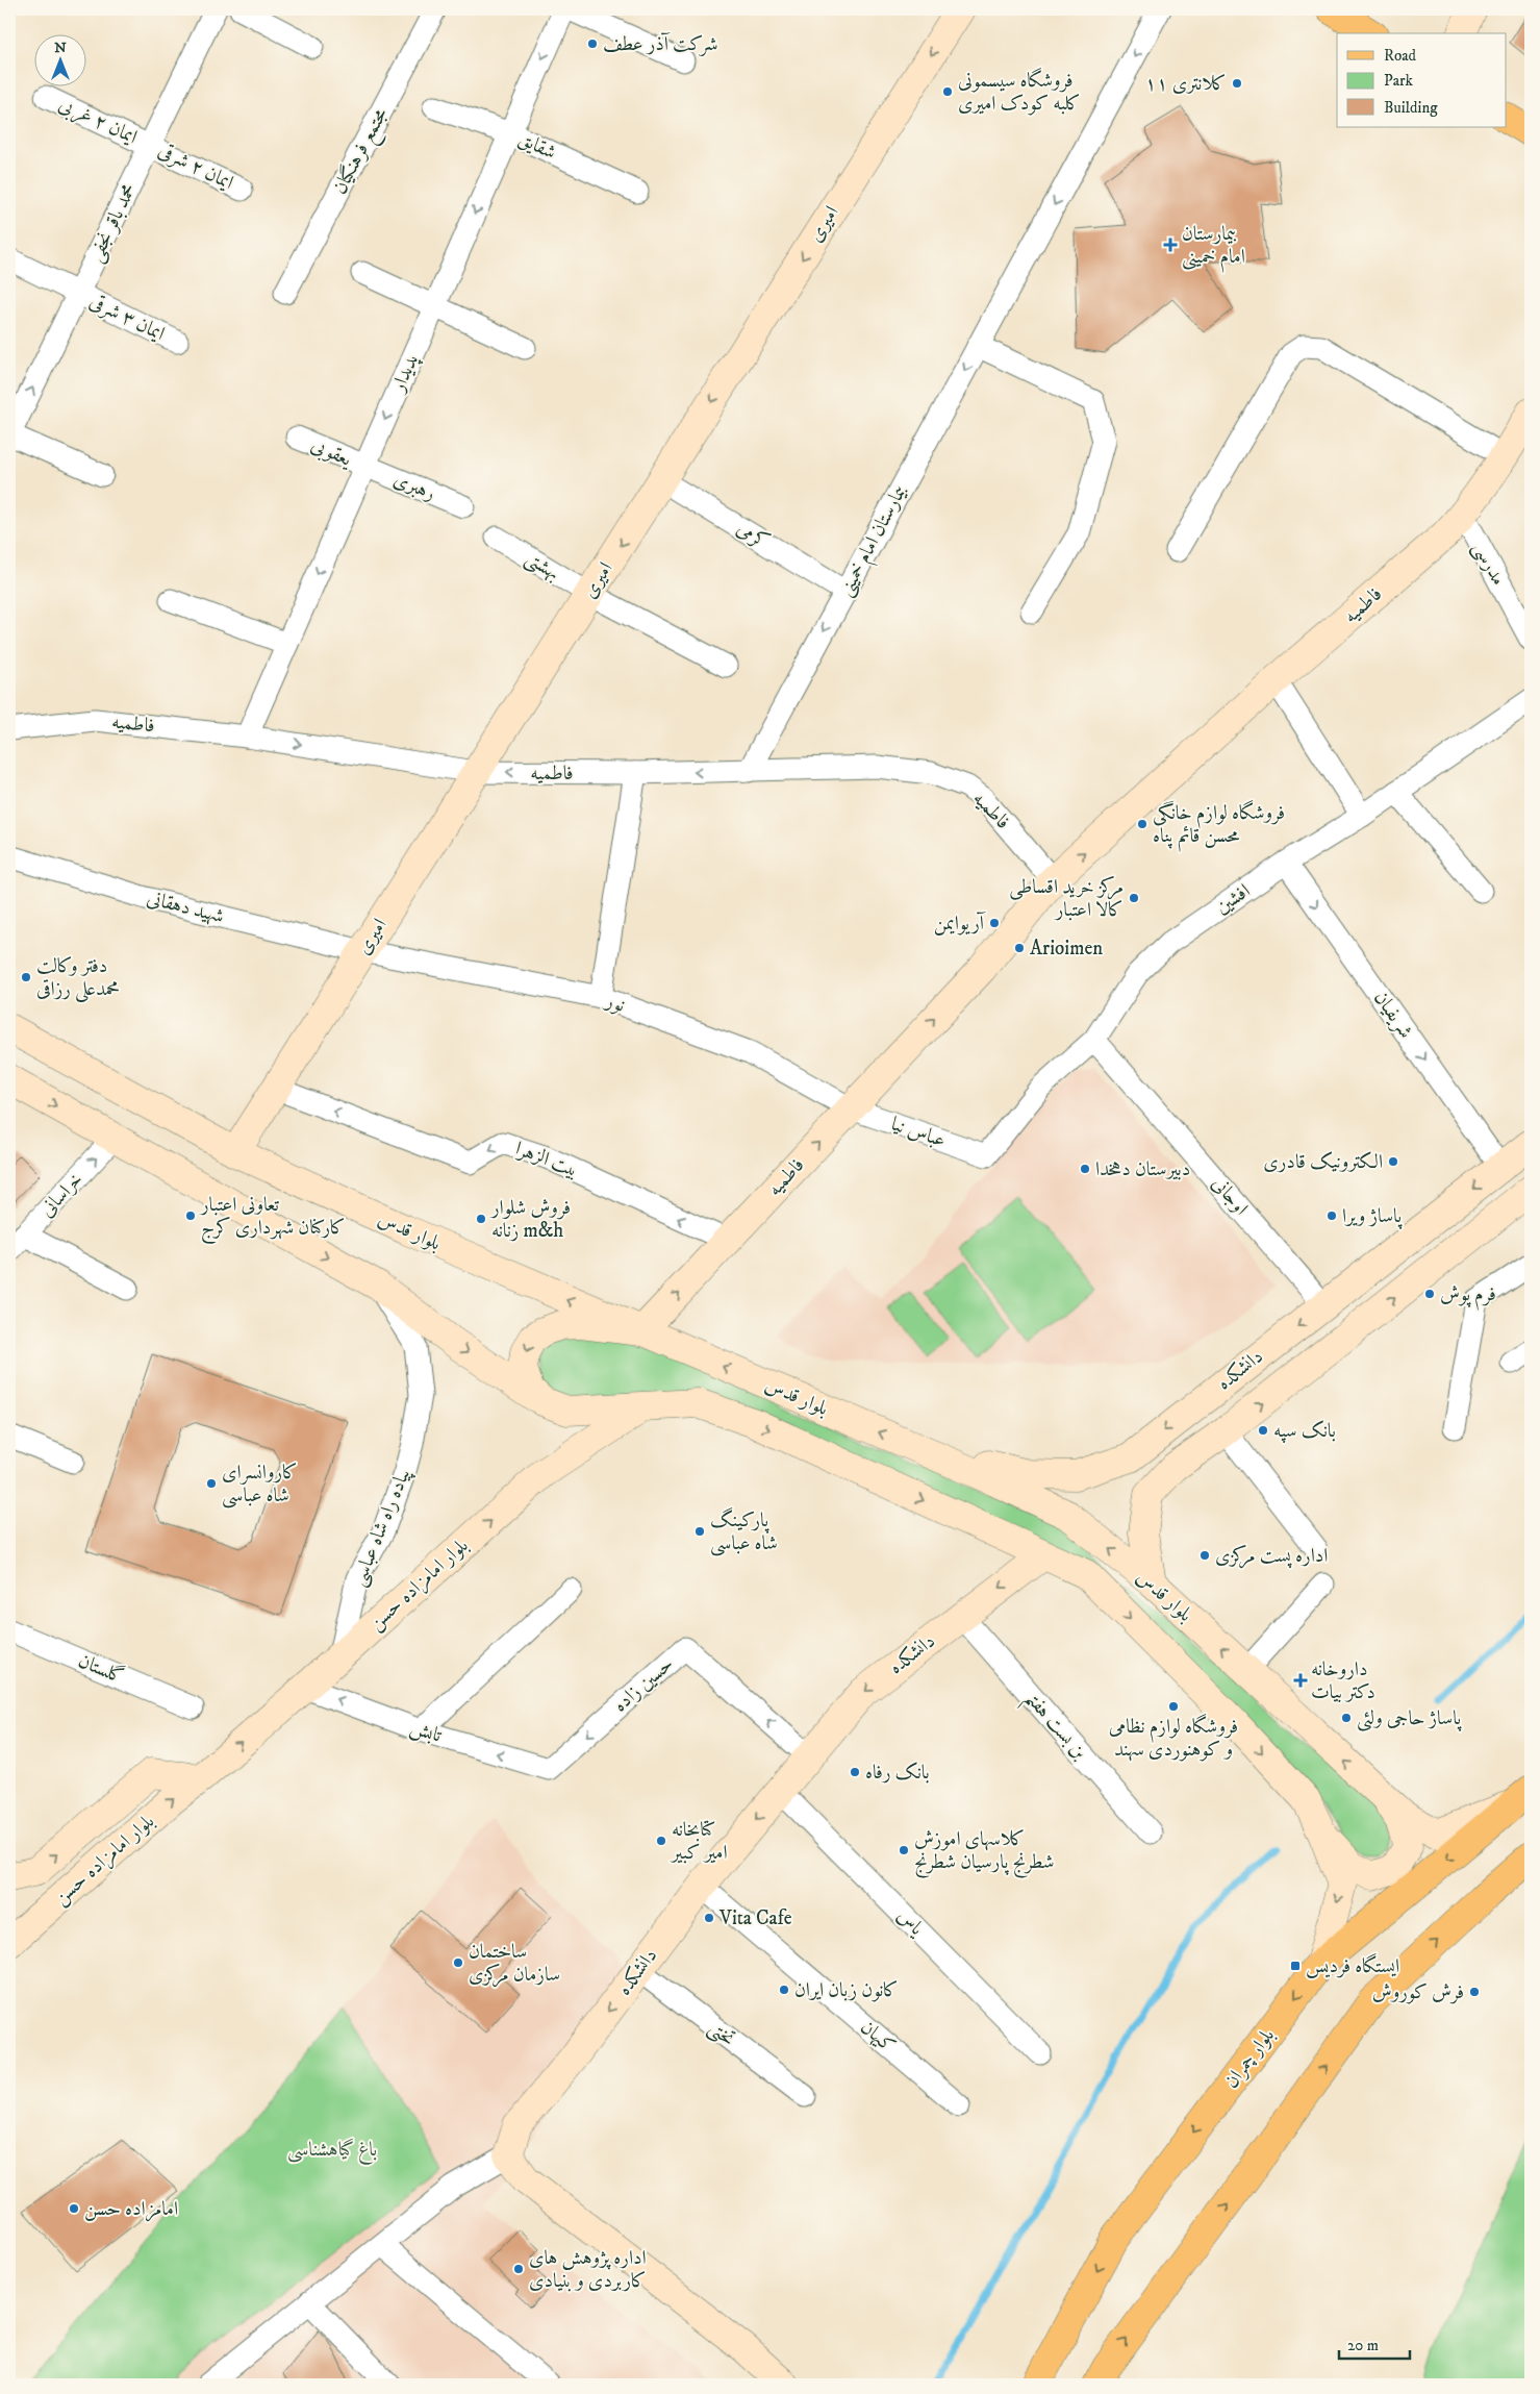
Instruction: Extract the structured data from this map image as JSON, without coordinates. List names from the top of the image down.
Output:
{
  "streets": {
    "main road": [
      "امیری",
      "فاطمیه",
      "بلوار قدس",
      "دانشکده",
      "بلوار امامزاده حسن",
      "بلوار چمران"
    ],
    "street": [
      "ایمان ۲ غربی",
      "شقایق",
      "مجتمع فرهنگیان",
      "ایمان ۲ شرقی",
      "محمد باقر نجفی",
      "ایمان ۳ شرقی",
      "پدیدار",
      "یعقوبی",
      "رهبری",
      "کرمی",
      "بیمارستان امام خمینی",
      "مدرسی",
      "بهشتی",
      "افشین",
      "شهید دهقانی",
      "نور",
      "شریفیان",
      "عباس نیا",
      "بیت الزهرا",
      "خراسانی",
      "اوجانی",
      "پیاده راه شاه عباسی",
      "گلستان",
      "حسین زاده",
      "بن بست هفتم",
      "تابش",
      "یاس",
      "تختی",
      "کیهان"
    ]
  },
  "crossings": [
    ["ایمان ۲ غربی", "ایمان ۲ شرقی"],
    ["ایمان ۲ غربی", "محمد باقر نجفی"],
    ["شقایق", "پدیدار"],
    ["ایمان ۲ شرقی", "محمد باقر نجفی"],
    ["محمد باقر نجفی", "ایمان ۳ شرقی"],
    ["امیری", "کرمی"],
    ["امیری", "بهشتی"],
    ["امیری", "فاطمیه"],
    ["امیری", "شهید دهقانی"],
    ["امیری", "نور"],
    ["امیری", "بیت الزهرا"],
    ["امیری", "بلوار قدس"],
    ["پدیدار", "یعقوبی"],
    ["پدیدار", "رهبری"],
    ["پدیدار", "فاطمیه"],
    ["یعقوبی", "رهبری"],
    ["کرمی", "بیمارستان امام خمینی"],
    ["بیمارستان امام خمینی", "فاطمیه"],
    ["مدرسی", "فاطمیه"],
    ["فاطمیه", "نور"],
    ["فاطمیه", "عباس نیا"],
    ["فاطمیه", "بیت الزهرا"],
    ["فاطمیه", "بلوار قدس"],
    ["افشین", "شریفیان"],
    ["افشین", "عباس نیا"],
    ["افشین", "اوجانی"],
    ["شهید دهقانی", "نور"],
    ["نور", "عباس نیا"],
    ["شریفیان", "دانشکده"],
    ["خراسانی", "بلوار قدس"],
    ["اوجانی", "دانشکده"],
    ["بلوار قدس", "دانشکده"],
    ["بلوار قدس", "پیاده راه شاه عباسی"],
    ["بلوار قدس", "بلوار امامزاده حسن"],
    ["بلوار قدس", "بلوار چمران"],
    ["دانشکده", "حسین زاده"],
    ["دانشکده", "بن بست هفتم"],
    ["دانشکده", "یاس"],
    ["دانشکده", "تختی"],
    ["دانشکده", "کیهان"],
    ["پیاده راه شاه عباسی", "بلوار امامزاده حسن"],
    ["بلوار امامزاده حسن", "تابش"],
    ["حسین زاده", "تابش"]
  ],
  "one_way": [
    "امیری",
    "پدیدار",
    "بیمارستان امام خمینی",
    "بیت الزهرا",
    "خراسانی",
    "بلوار امامزاده حسن",
    "تابش"
  ],
  "parks": ["باغ گیاهشناسی"],
  "places": {
    "other": [
      "شرکت آذر عطف",
      "کلانتری ۱۱",
      "فروشگاه سیسمونی کلبه کودک امیری",
      "فروشگاه لوازم خانگی محسن قائم پناه",
      "مرکز خرید اقساطی کالا اعتبار",
      "آریوایمن",
      "Arioimen",
      "دفتر وکالت محمدعلی رزاقی",
      "الکترونیک قادری",
      "دبیرستان دهخدا",
      "تعاونی اعتبار کارکنان شهرداری کرج",
      "پاساژ ویرا",
      "فروش شلوار زنانه m&h",
      "فرم پوش",
      "بانک سپه",
      "کاروانسرای شاه عباسی",
      "پارکینگ شاه عباسی",
      "اداره پست مرکزی",
      "فروشگاه لوازم نظامی و کوهنوردی سهند",
      "پاساژ حاجی ولئی",
      "بانک رفاه",
      "کتابخانه امیر کبیر",
      "کلاسهای اموزش شطرنج پارسیان شطرنج",
      "Vita Cafe",
      "ساختمان سازمان مرکزی",
      "کانون زبان ایران",
      "فرش کوروش",
      "امامزاده حسن",
      "اداره پژوهش های کاربردی و بنیادی"
    ],
    "health": ["بیمارستان امام خمینی", "داروخانه دکتر بیات"],
    "transit": ["ایستگاه فردیس"]
  },
  "legend": ["Road", "Park", "Building"],
  "scale_bar": "20 m",
  "north": "top"
}
